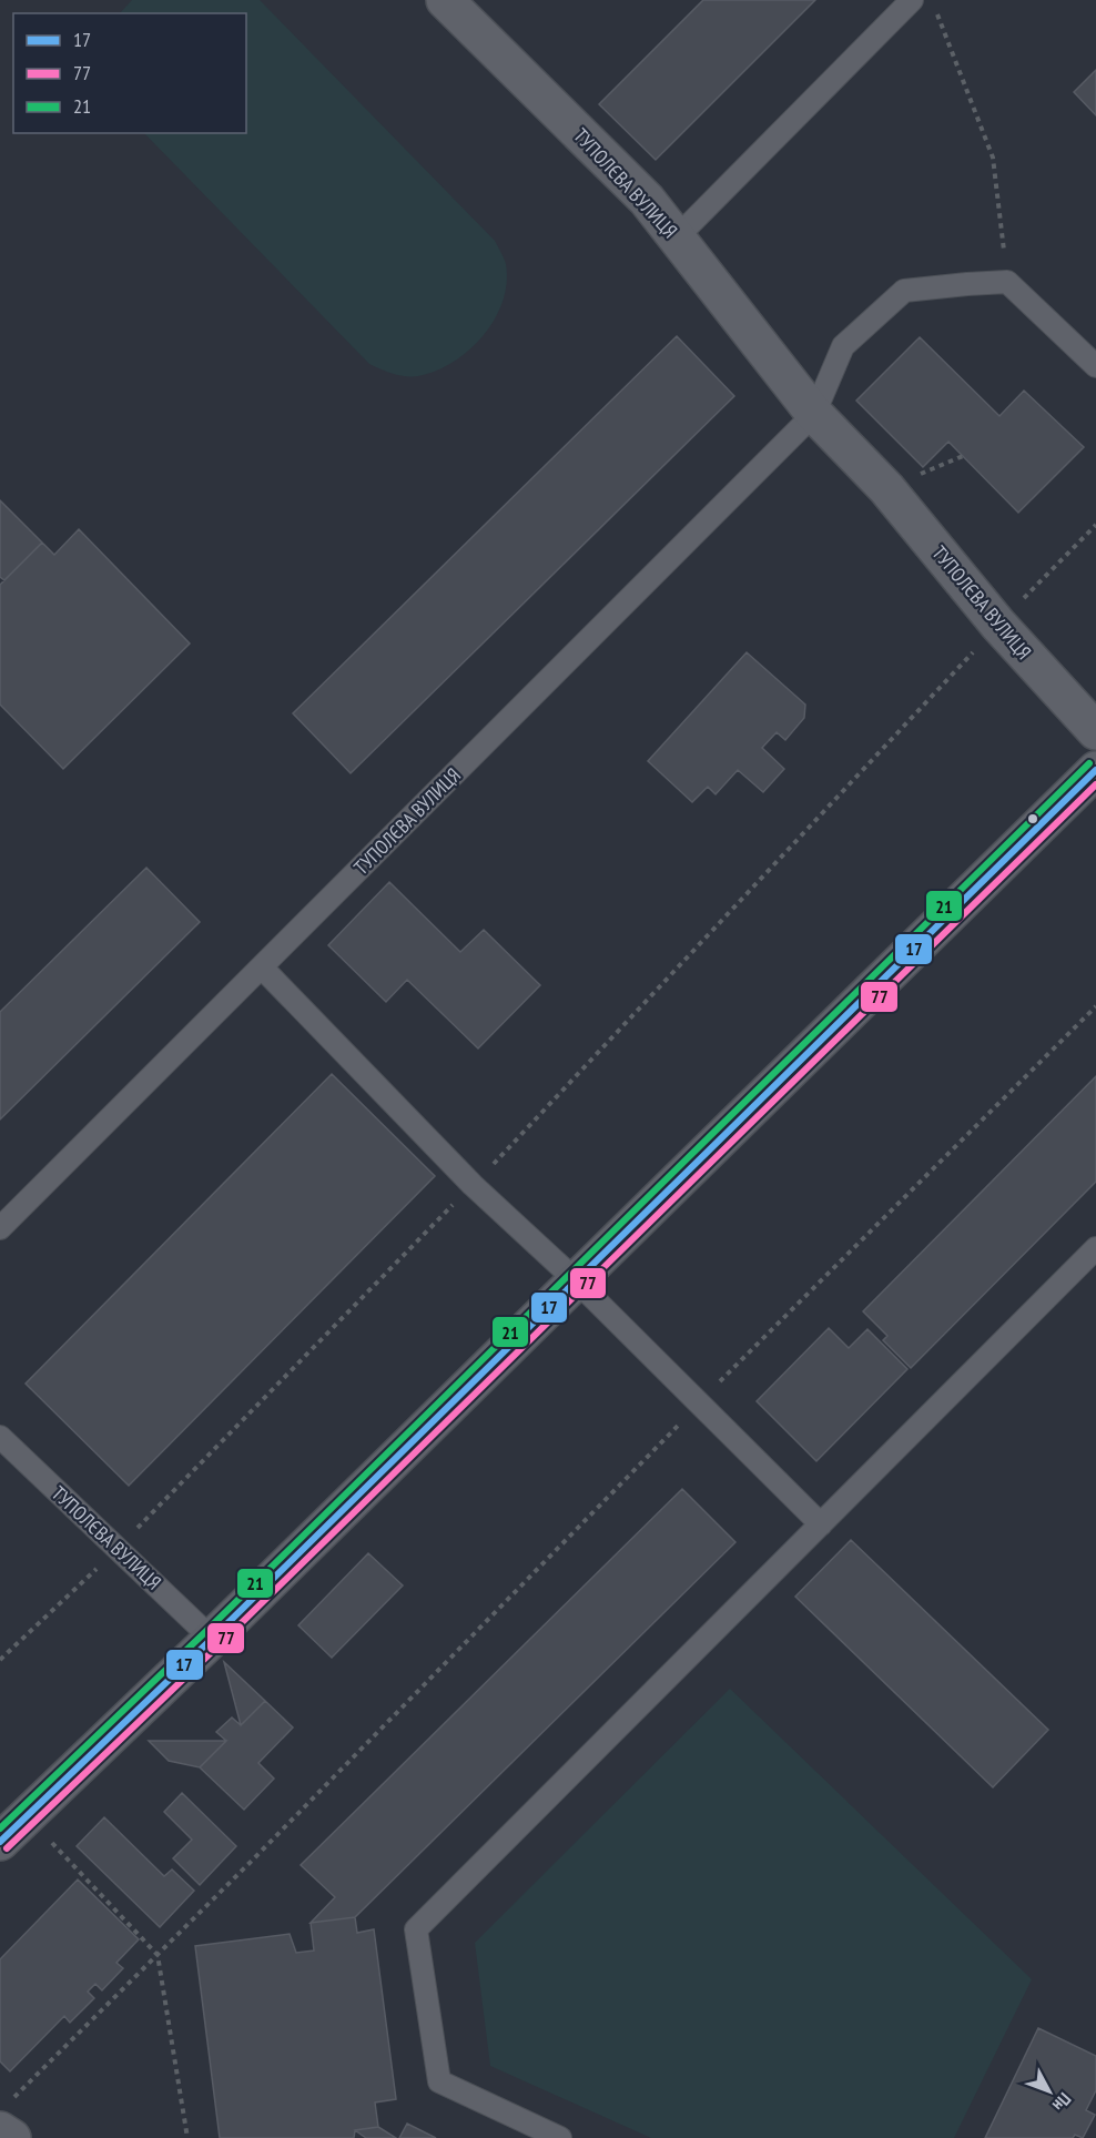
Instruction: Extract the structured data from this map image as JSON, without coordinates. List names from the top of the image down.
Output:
{
  "streets": {
    "street": ["ТУПОЛЄВА ВУЛИЦЯ"]
  },
  "lines": ["transit line 21", "transit line 17", "transit line 77"],
  "legend": ["17", "77", "21"],
  "north": "bottom right"
}
